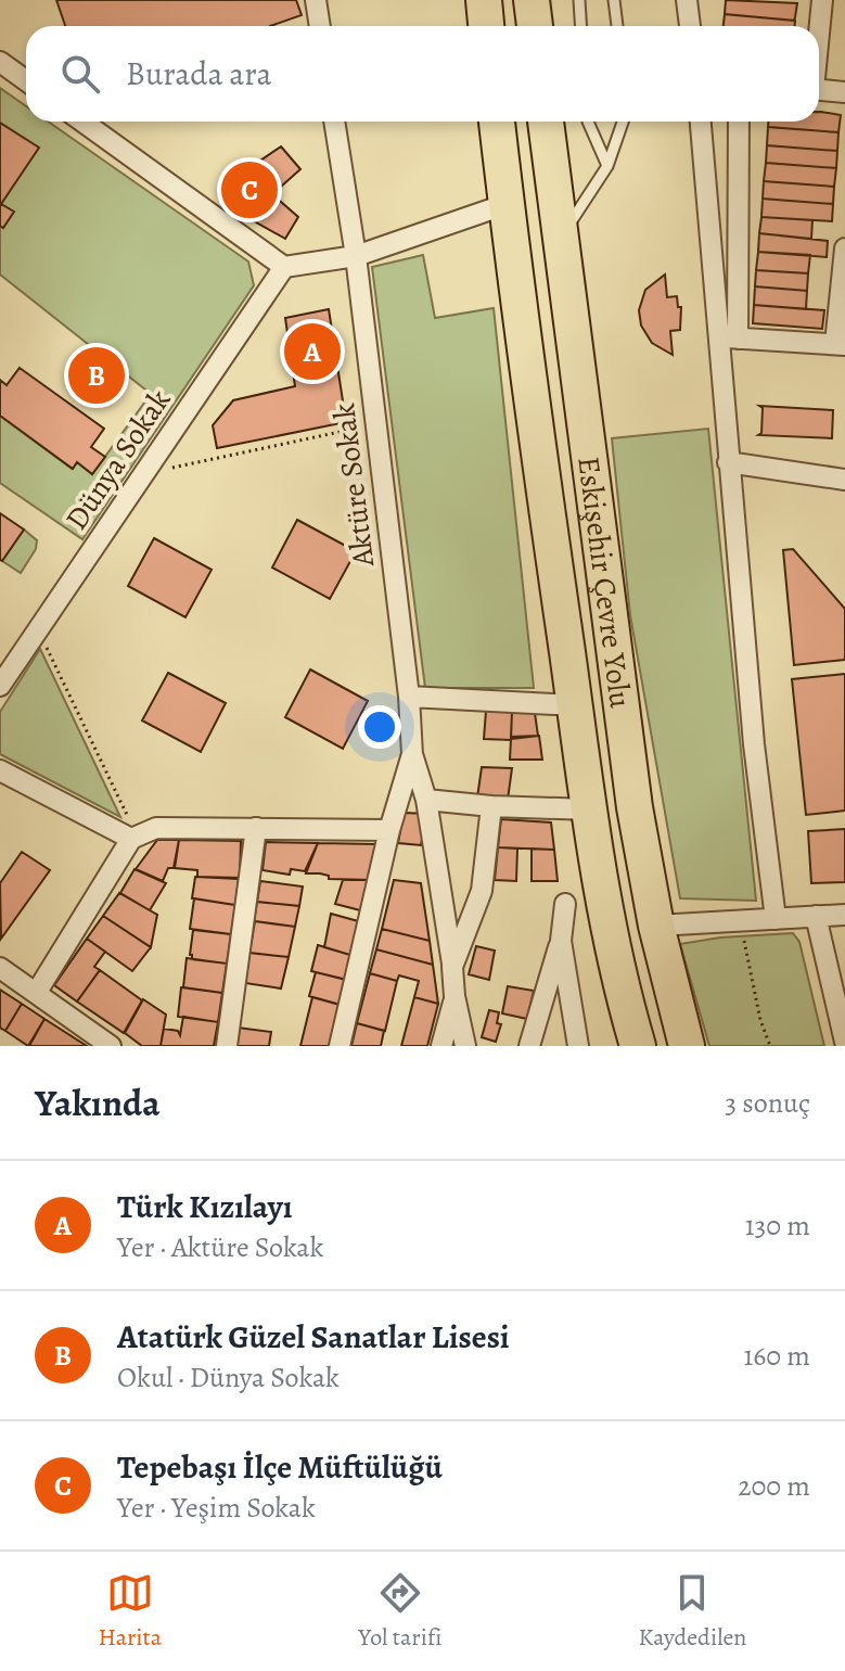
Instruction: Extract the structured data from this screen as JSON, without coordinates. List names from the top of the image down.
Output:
{
  "streets": {
    "highway": ["Eskişehir Çevre Yolu"],
    "street": ["Dünya Sokak", "Aktüre Sokak"]
  },
  "page": {
    "search": "Burada ara",
    "pins": ["C", "A", "B"],
    "heading": ["Yakında", "3 sonuç"],
    "list": [
      {
        "mark": "A",
        "name": "Türk Kızılayı",
        "note": "Yer · Aktüre Sokak",
        "value": "130 m"
      },
      {
        "mark": "B",
        "name": "Atatürk Güzel Sanatlar Lisesi",
        "note": "Okul · Dünya Sokak",
        "value": "160 m"
      },
      {
        "mark": "C",
        "name": "Tepebaşı İlçe Müftülüğü",
        "note": "Yer · Yeşim Sokak",
        "value": "200 m"
      }
    ],
    "nav": ["Harita", "Yol tarifi", "Kaydedilen"]
  }
}
